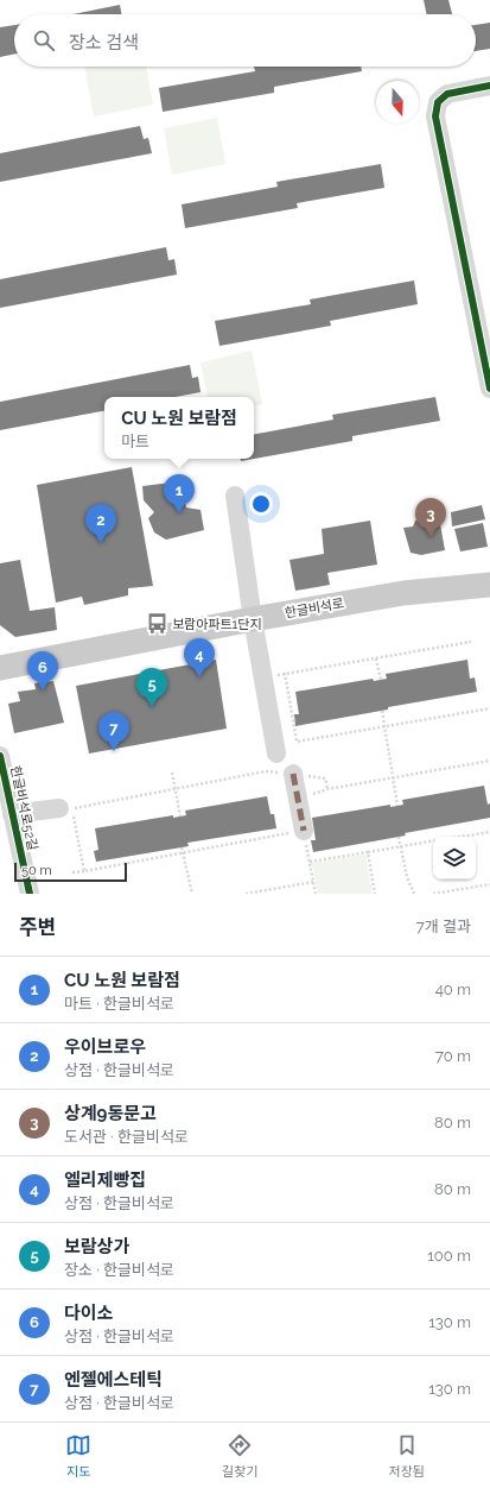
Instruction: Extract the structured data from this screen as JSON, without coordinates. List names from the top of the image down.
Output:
{
  "streets": {
    "main road": ["한글비석로"],
    "street": ["한글비석로52길"]
  },
  "places": {
    "bus stop": ["보람아파트1단지"]
  },
  "scale_bar": "50 m",
  "north": "bottom",
  "page": {
    "search": "장소 검색",
    "popup": ["CU 노원 보람점", "마트"],
    "pins": [
      "1",
      "3",
      "2",
      "4",
      "6",
      "5",
      "7"
    ],
    "scale": "50 m",
    "heading": ["주변", "7개 결과"],
    "list": [
      {
        "mark": "1",
        "name": "CU 노원 보람점",
        "note": "마트 · 한글비석로",
        "value": "40 m"
      },
      {
        "mark": "2",
        "name": "우이브로우",
        "note": "상점 · 한글비석로",
        "value": "70 m"
      },
      {
        "mark": "3",
        "name": "상계9동문고",
        "note": "도서관 · 한글비석로",
        "value": "80 m"
      },
      {
        "mark": "4",
        "name": "엘리제빵집",
        "note": "상점 · 한글비석로",
        "value": "80 m"
      },
      {
        "mark": "5",
        "name": "보람상가",
        "note": "장소 · 한글비석로",
        "value": "100 m"
      },
      {
        "mark": "6",
        "name": "다이소",
        "note": "상점 · 한글비석로",
        "value": "130 m"
      },
      {
        "mark": "7",
        "name": "엔젤에스테틱",
        "note": "상점 · 한글비석로",
        "value": "130 m"
      }
    ],
    "nav": ["지도", "길찾기", "저장됨"]
  }
}
